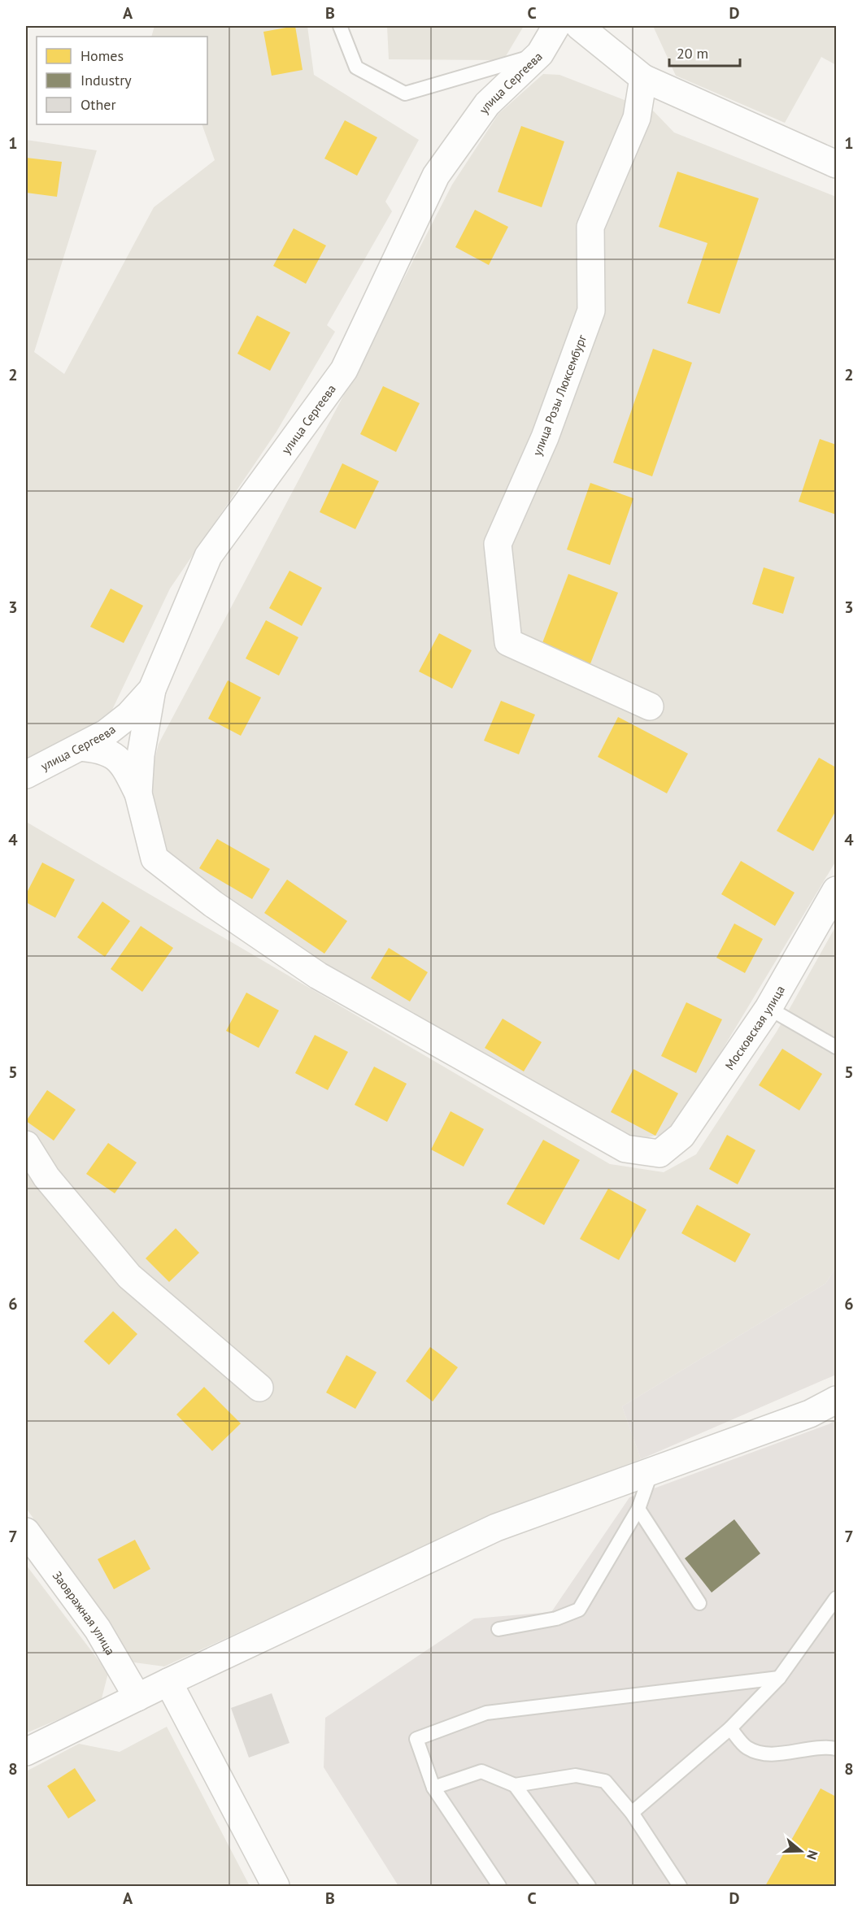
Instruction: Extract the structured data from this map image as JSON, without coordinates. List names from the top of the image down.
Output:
{
  "streets": {
    "street": [
      "улица Сергеева",
      "улица Розы Люксембург",
      "Московская улица",
      "Заовражная улица"
    ]
  },
  "legend": ["Homes", "Industry", "Other"],
  "scale_bar": "20 m",
  "north": "right",
  "grid": {
    "columns": [
      "A",
      "B",
      "C",
      "D"
    ],
    "rows": [
      "1",
      "2",
      "3",
      "4",
      "5",
      "6",
      "7",
      "8"
    ]
  }
}
